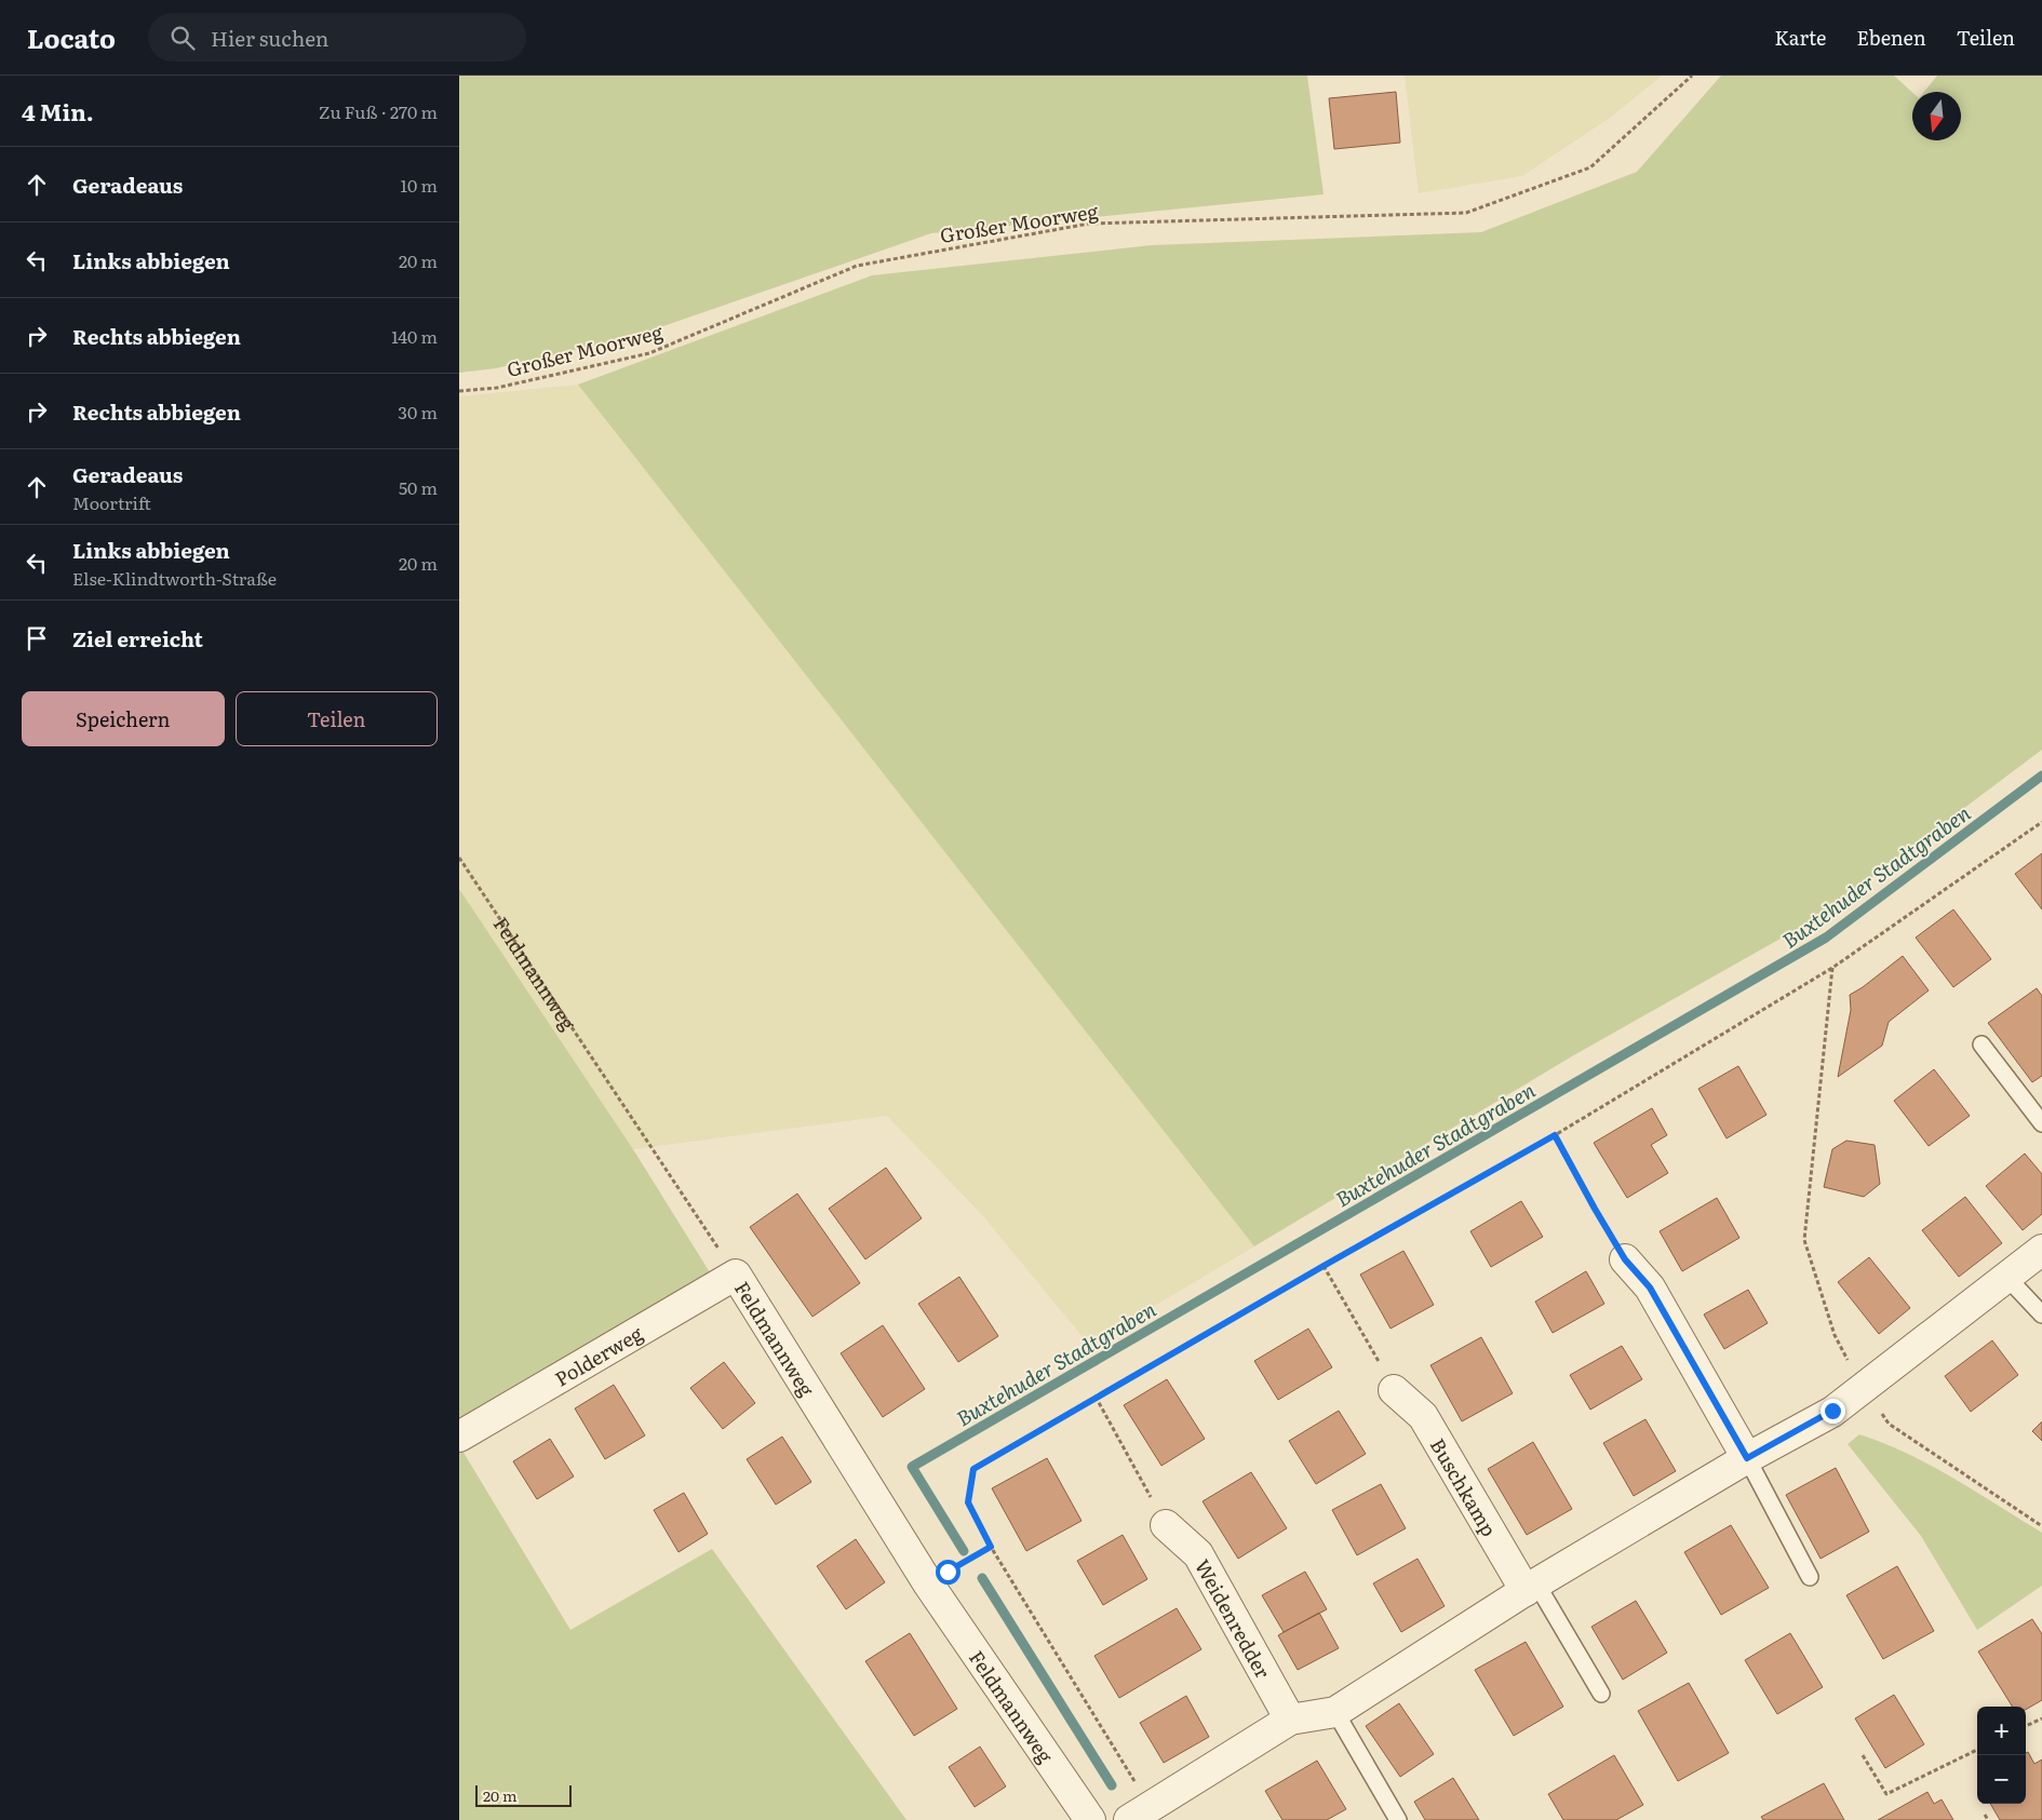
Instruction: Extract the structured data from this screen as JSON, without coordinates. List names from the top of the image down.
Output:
{
  "streets": {
    "street": [
      "Feldmannweg",
      "Polderweg",
      "Buschkamp",
      "Weidenredder"
    ],
    "path": ["Großer Moorweg"]
  },
  "crossings": [
    ["Feldmannweg", "Polderweg"]
  ],
  "water": ["Buxtehuder Stadtgraben"],
  "scale_bar": "20 m",
  "north": "bottom",
  "page": {
    "header": "Locato",
    "search": "Hier suchen",
    "nav": ["Karte", "Ebenen", "Teilen"],
    "heading": ["4 Min.", "Zu Fuß · 270 m"],
    "list": [
      ["Geradeaus", "10 m"],
      ["Links abbiegen", "20 m"],
      ["Rechts abbiegen", "140 m"],
      ["Rechts abbiegen", "30 m"],
      ["Geradeaus", "Moortrift", "50 m"],
      ["Links abbiegen", "Else-Klindtworth-Straße", "20 m"],
      "Ziel erreicht"
    ],
    "buttons": ["Speichern", "Teilen"],
    "map_buttons": ["+", "−"],
    "scale": "20 m"
  }
}
